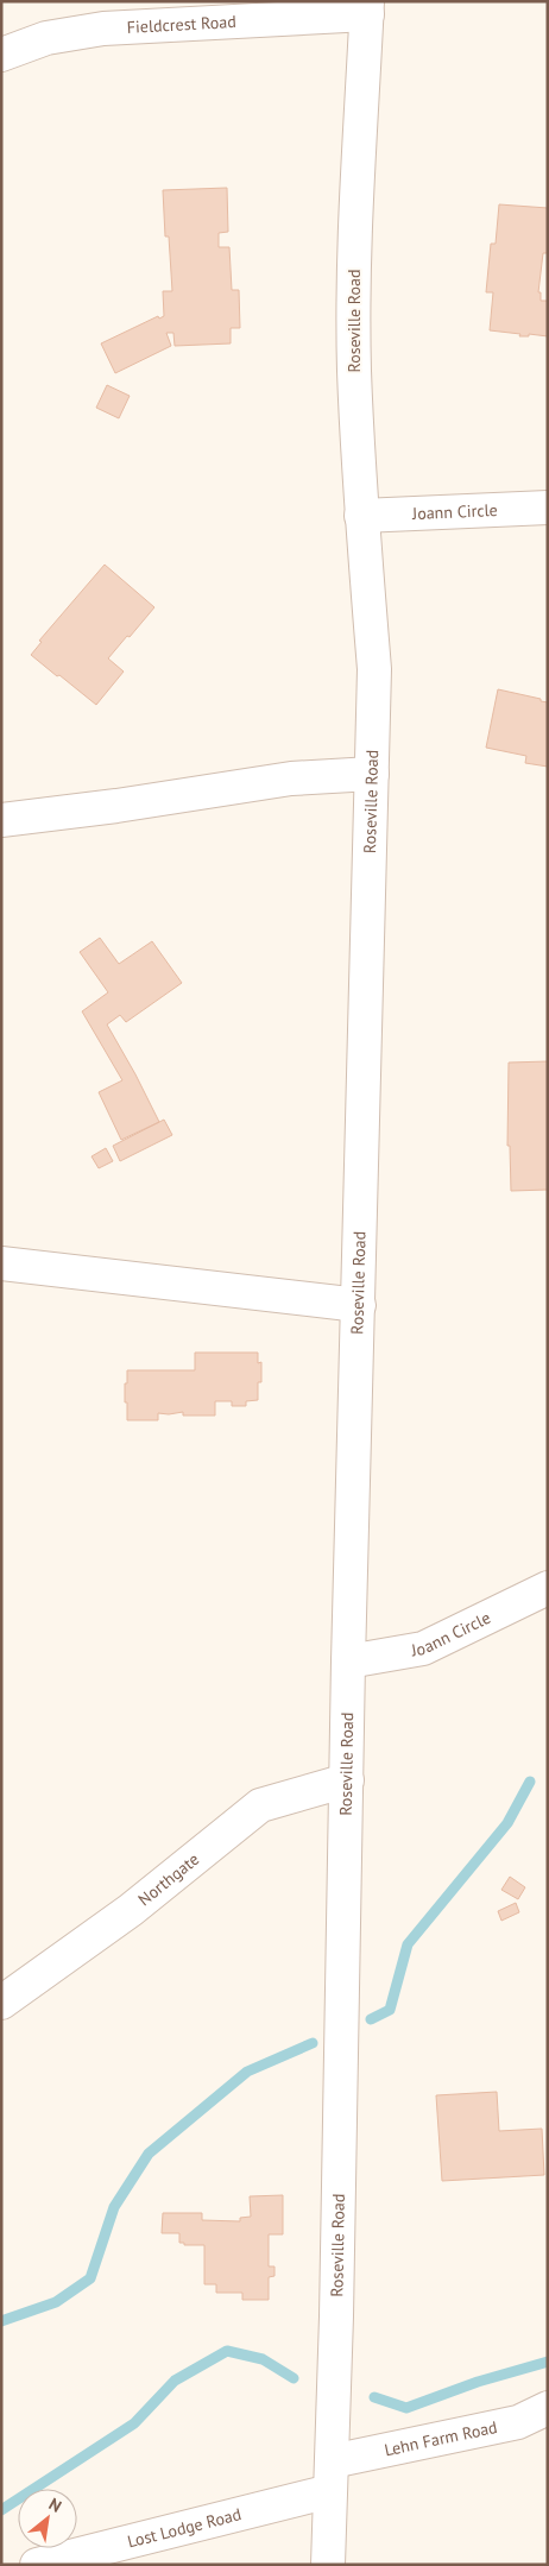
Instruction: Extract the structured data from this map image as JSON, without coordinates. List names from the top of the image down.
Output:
{
  "streets": {
    "street": [
      "Fieldcrest Road",
      "Roseville Road",
      "Joann Circle",
      "Northgate",
      "Lehn Farm Road",
      "Lost Lodge Road"
    ]
  },
  "crossings": [
    ["Fieldcrest Road", "Roseville Road"],
    ["Roseville Road", "Joann Circle"],
    ["Roseville Road", "Northgate"],
    ["Roseville Road", "Lehn Farm Road"],
    ["Roseville Road", "Lost Lodge Road"],
    ["Lehn Farm Road", "Lost Lodge Road"]
  ],
  "north": "top right"
}
